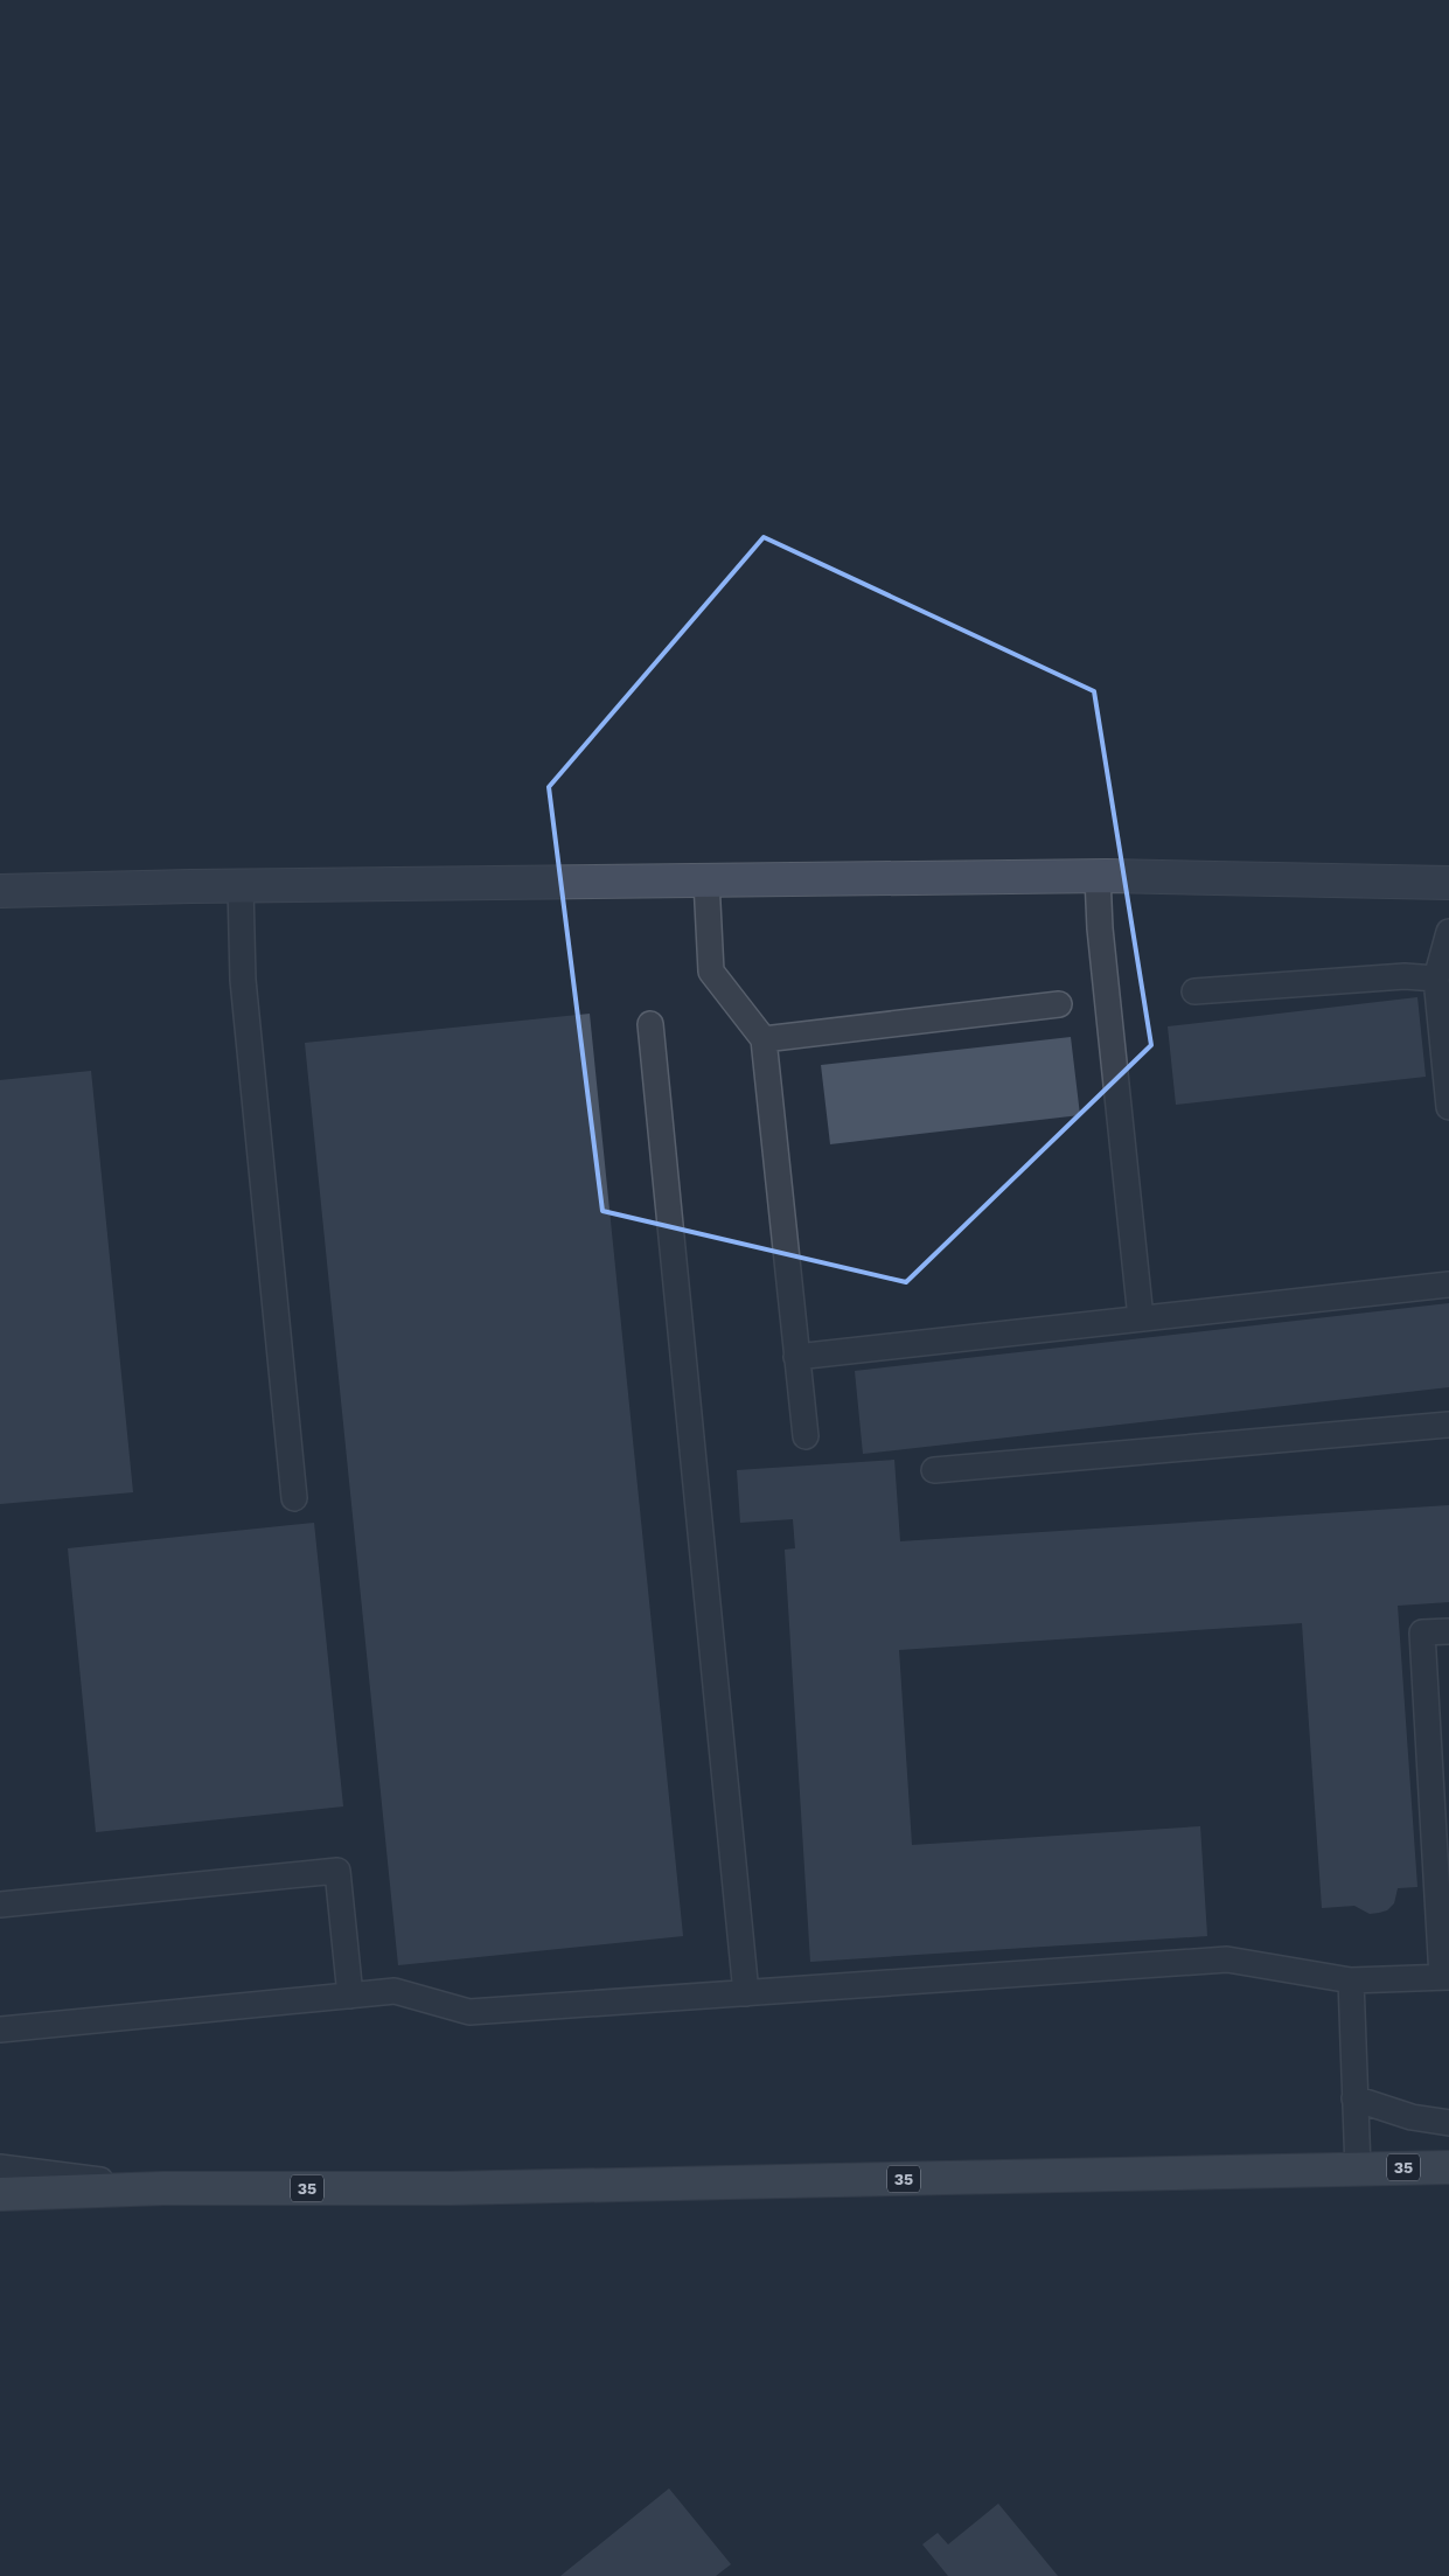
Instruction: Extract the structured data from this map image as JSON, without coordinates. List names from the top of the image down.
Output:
{
  "streets": {
    "main road": ["35"]
  }
}
